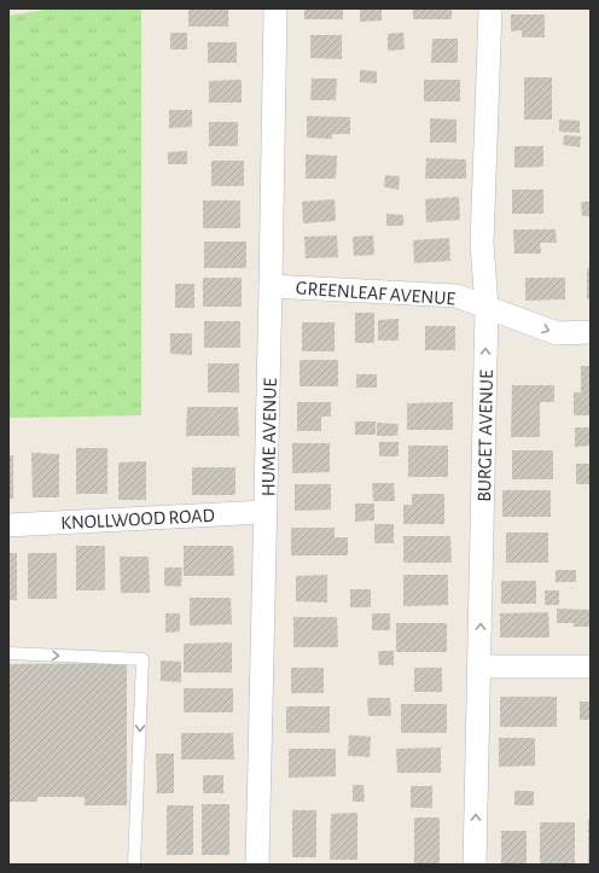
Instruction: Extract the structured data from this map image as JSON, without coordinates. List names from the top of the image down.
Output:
{
  "streets": {
    "street": [
      "GREENLEAF AVENUE",
      "BURGET AVENUE",
      "HUME AVENUE",
      "KNOLLWOOD ROAD"
    ]
  },
  "crossings": [
    ["GREENLEAF AVENUE", "BURGET AVENUE"],
    ["GREENLEAF AVENUE", "HUME AVENUE"],
    ["HUME AVENUE", "KNOLLWOOD ROAD"]
  ],
  "one_way": ["BURGET AVENUE"]
}
